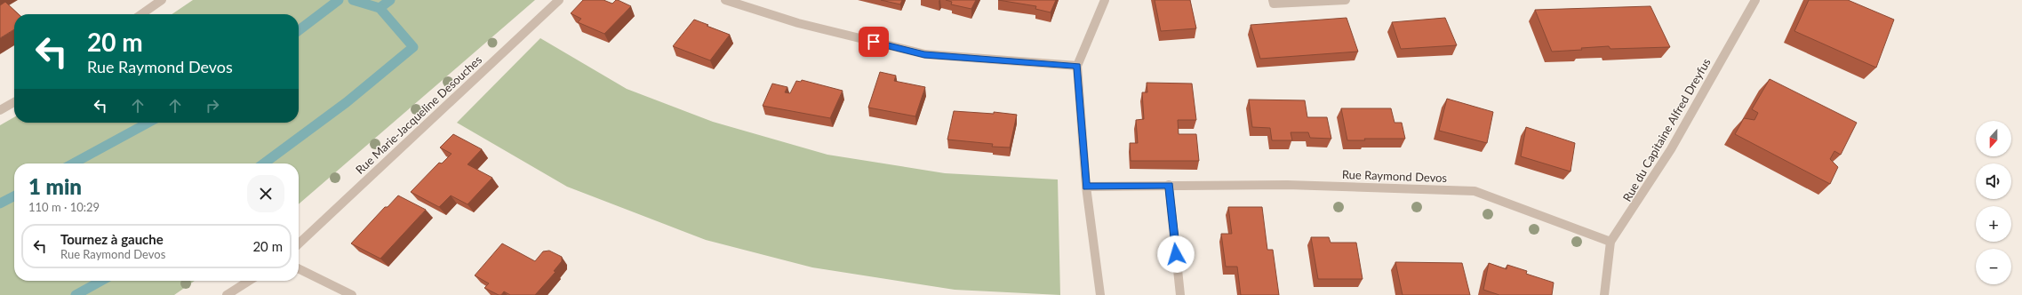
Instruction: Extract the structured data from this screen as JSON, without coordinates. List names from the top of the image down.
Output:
{
  "streets": {
    "street": ["Rue Marie-Jacqueline Desouches", "Rue du Capitaine Alfred Dreyfus", "Rue Raymond Devos"]
  },
  "crossings": [
    ["Rue du Capitaine Alfred Dreyfus", "Rue Raymond Devos"]
  ],
  "north": "bottom",
  "page": {
    "turn": ["20 m", "Rue Raymond Devos"],
    "map_buttons": ["+", "−"],
    "heading": ["1 min", "110 m · 10:29"],
    "list": [
      {
        "name": "Tournez à gauche",
        "note": "Rue Raymond Devos",
        "value": "20 m"
      }
    ]
  }
}
